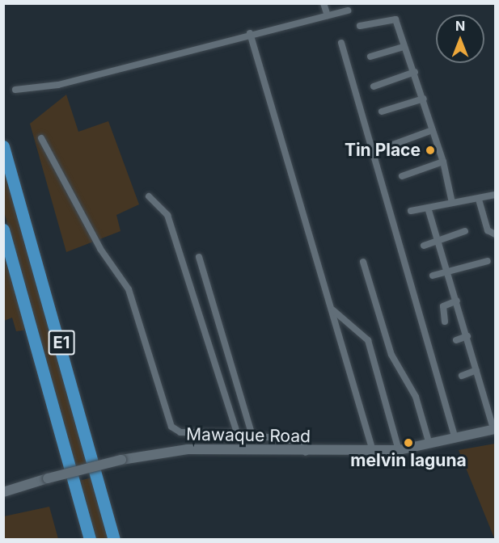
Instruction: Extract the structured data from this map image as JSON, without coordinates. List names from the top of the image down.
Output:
{
  "streets": {
    "highway": ["E1"],
    "main road": ["Mawaque Road"]
  },
  "places": ["Tin Place", "melvin laguna"],
  "north": "top"
}
